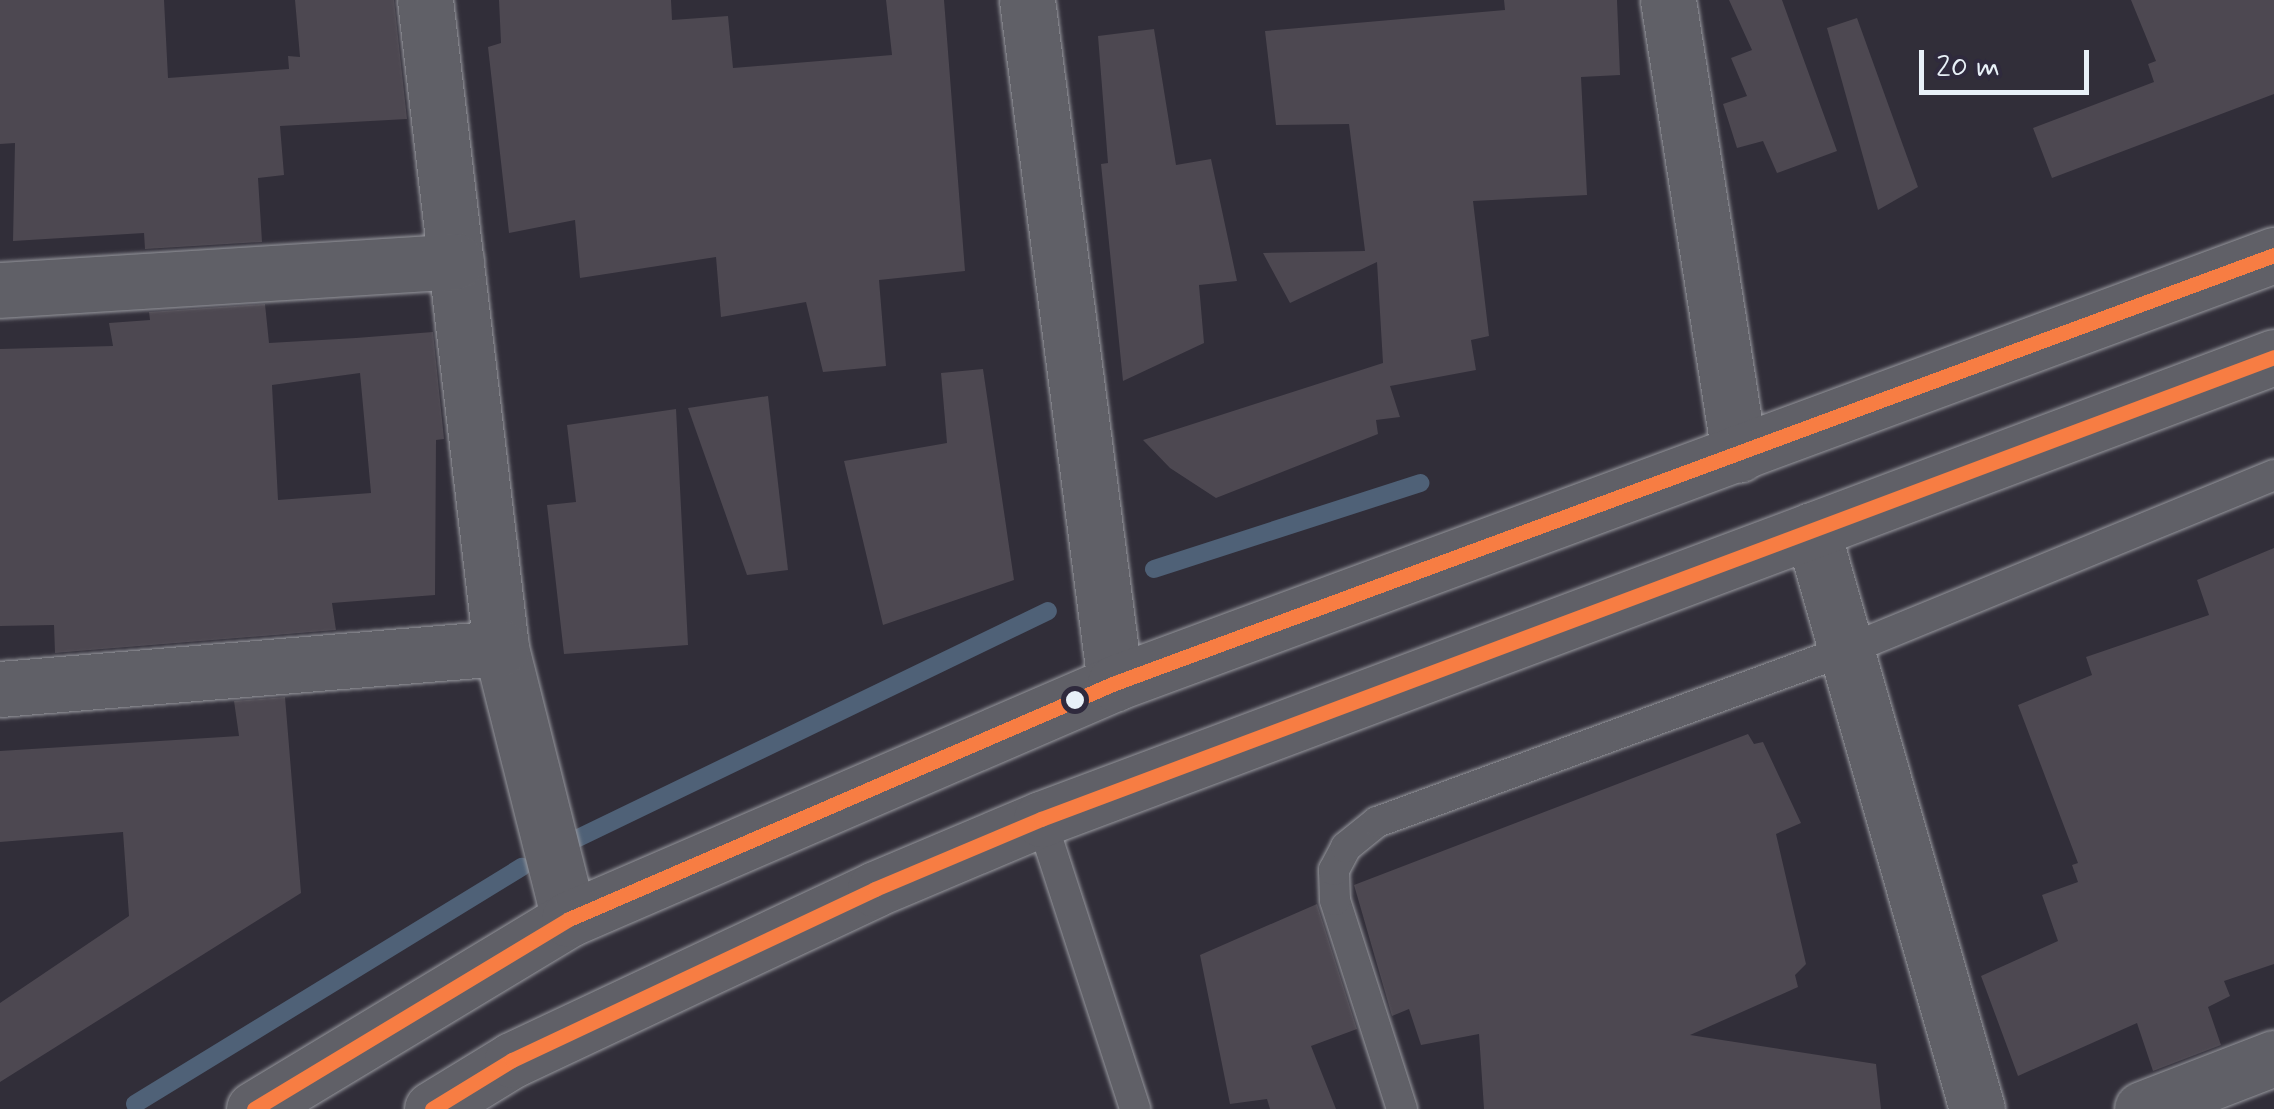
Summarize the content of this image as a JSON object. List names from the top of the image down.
{
  "scale_bar": "20 m"
}
